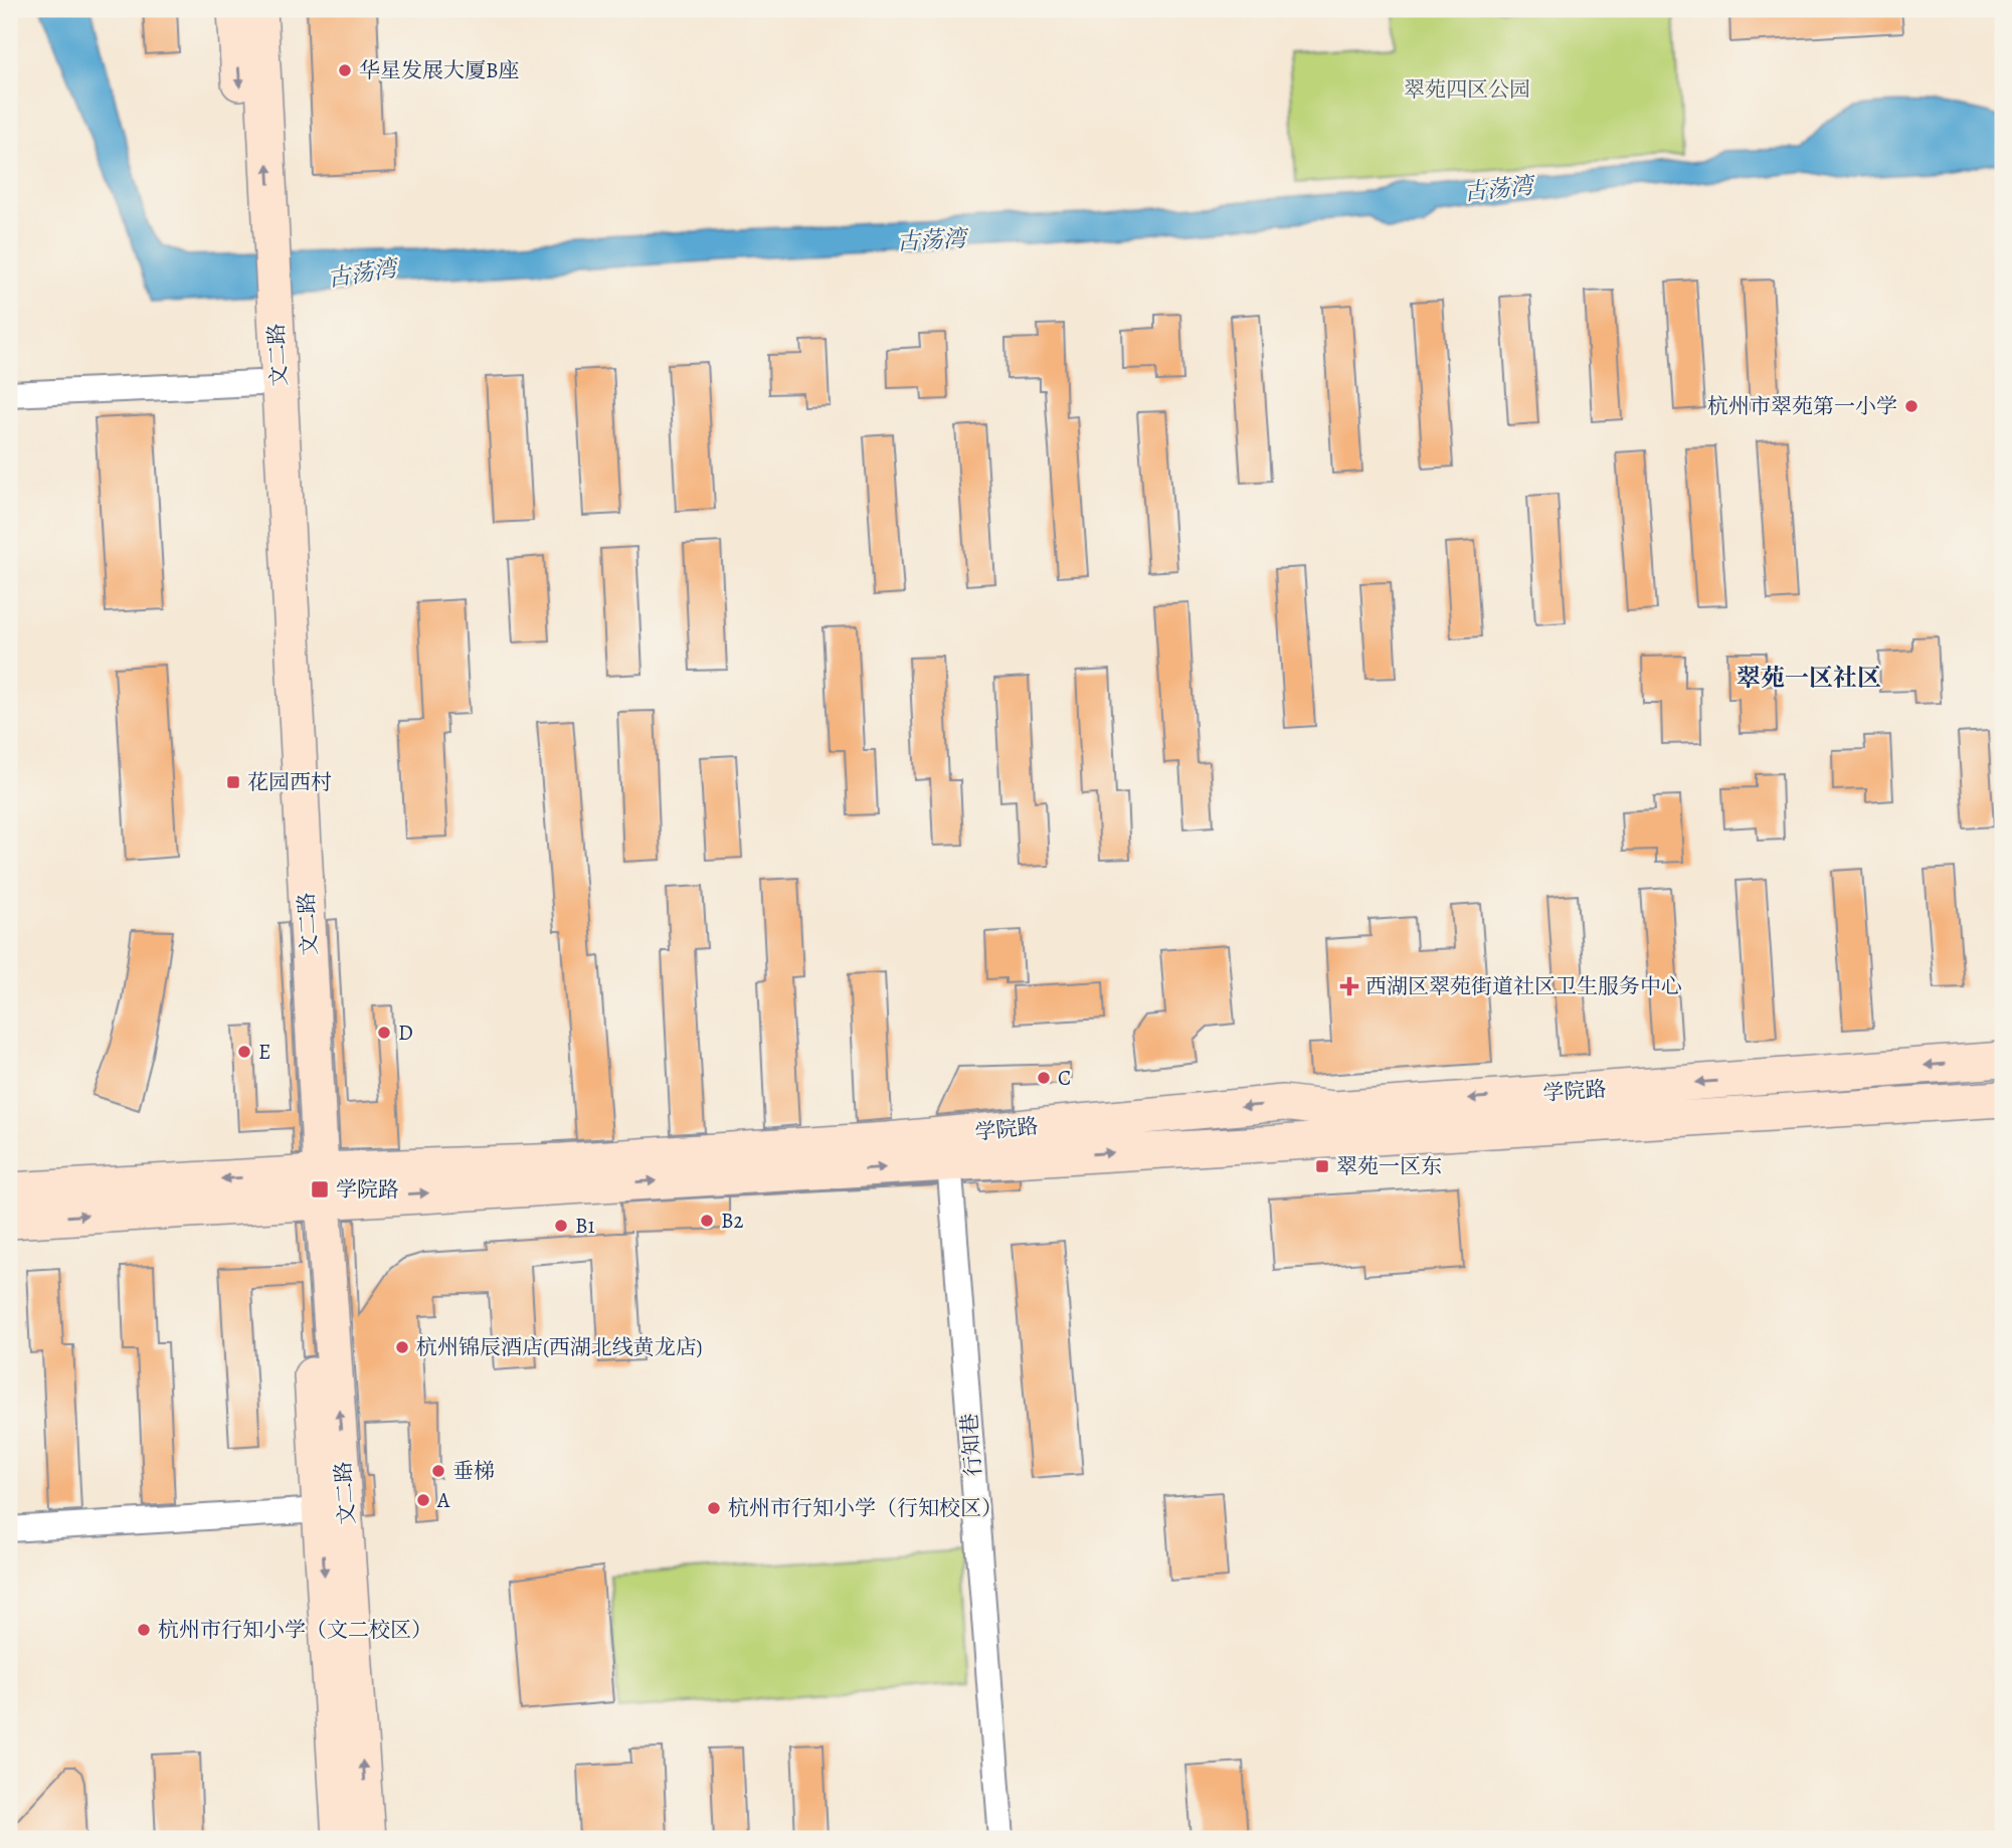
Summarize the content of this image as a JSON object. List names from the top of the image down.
{
  "streets": {
    "main road": ["文二路", "学院路"],
    "street": ["行知巷"]
  },
  "crossings": [
    ["文二路", "学院路"],
    ["学院路", "行知巷"]
  ],
  "districts": ["翠苑一区社区"],
  "water": ["古荡湾"],
  "parks": ["翠苑四区公园"],
  "places": {
    "other": [
      "华星发展大厦B座",
      "杭州市翠苑第一小学",
      "D",
      "E",
      "C",
      "B2",
      "B1",
      "杭州锦辰酒店(西湖北线黄龙店)",
      "垂梯",
      "A",
      "杭州市行知小学（行知校区）",
      "杭州市行知小学（文二校区）"
    ],
    "transit": ["花园西村", "翠苑一区东", "学院路"],
    "health": ["西湖区翠苑街道社区卫生服务中心"]
  }
}
